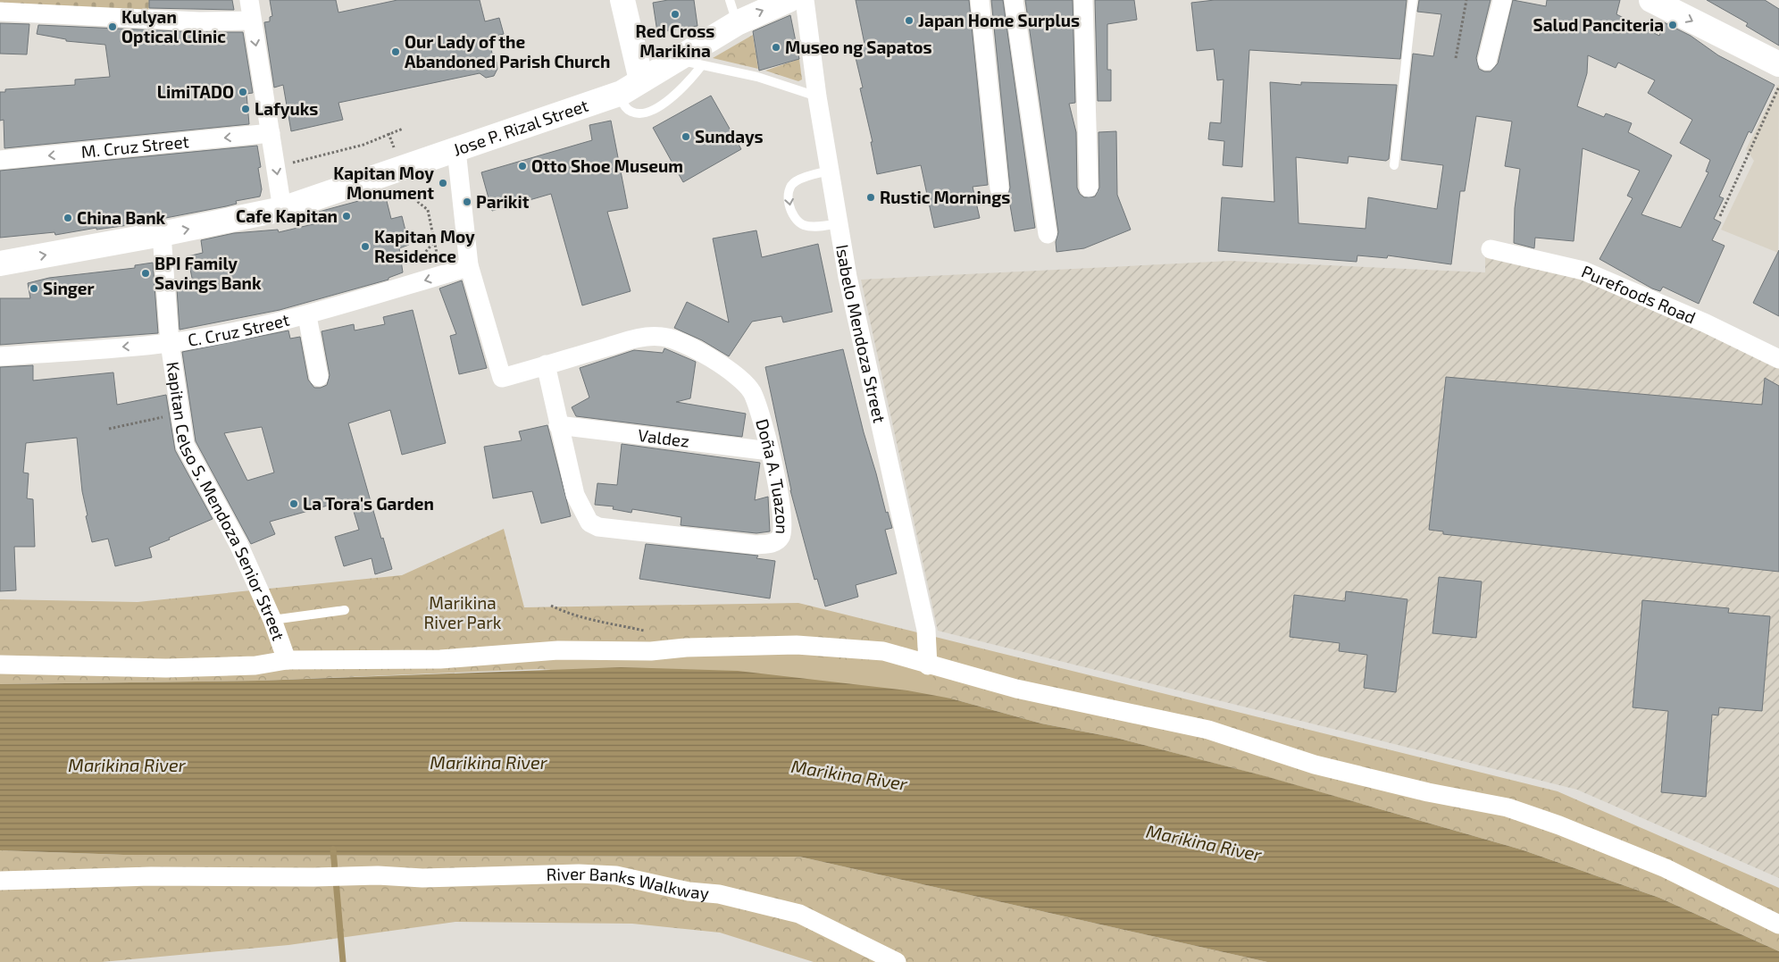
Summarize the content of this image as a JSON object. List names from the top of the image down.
{
  "streets": {
    "street": [
      "Jose P. Rizal Street",
      "M. Cruz Street",
      "Purefoods Road",
      "C. Cruz Street",
      "Isabelo Mendoza Street",
      "Valdez",
      "Doña A. Tuazon",
      "Kapitan Celso S. Mendoza Senior Street",
      "River Banks Walkway"
    ]
  },
  "crossings": [
    ["Jose P. Rizal Street", "Kapitan Celso S. Mendoza Senior Street"],
    ["C. Cruz Street", "Doña A. Tuazon"],
    ["C. Cruz Street", "Kapitan Celso S. Mendoza Senior Street"],
    ["Valdez", "Doña A. Tuazon"]
  ],
  "one_way": ["C. Cruz Street"],
  "water": ["Marikina River"],
  "parks": ["Marikina River Park"],
  "places": [
    "Red Cross Marikina",
    "Japan Home Surplus",
    "Salud Panciteria",
    "Kulyan Optical Clinic",
    "Museo ng Sapatos",
    "Our Lady of the Abandoned Parish Church",
    "LimiTADO",
    "Lafyuks",
    "Sundays",
    "Otto Shoe Museum",
    "Kapitan Moy Monument",
    "Rustic Mornings",
    "Parikit",
    "Cafe Kapitan",
    "China Bank",
    "Kapitan Moy Residence",
    "BPI Family Savings Bank",
    "Singer",
    "La Tora's Garden"
  ]
}
